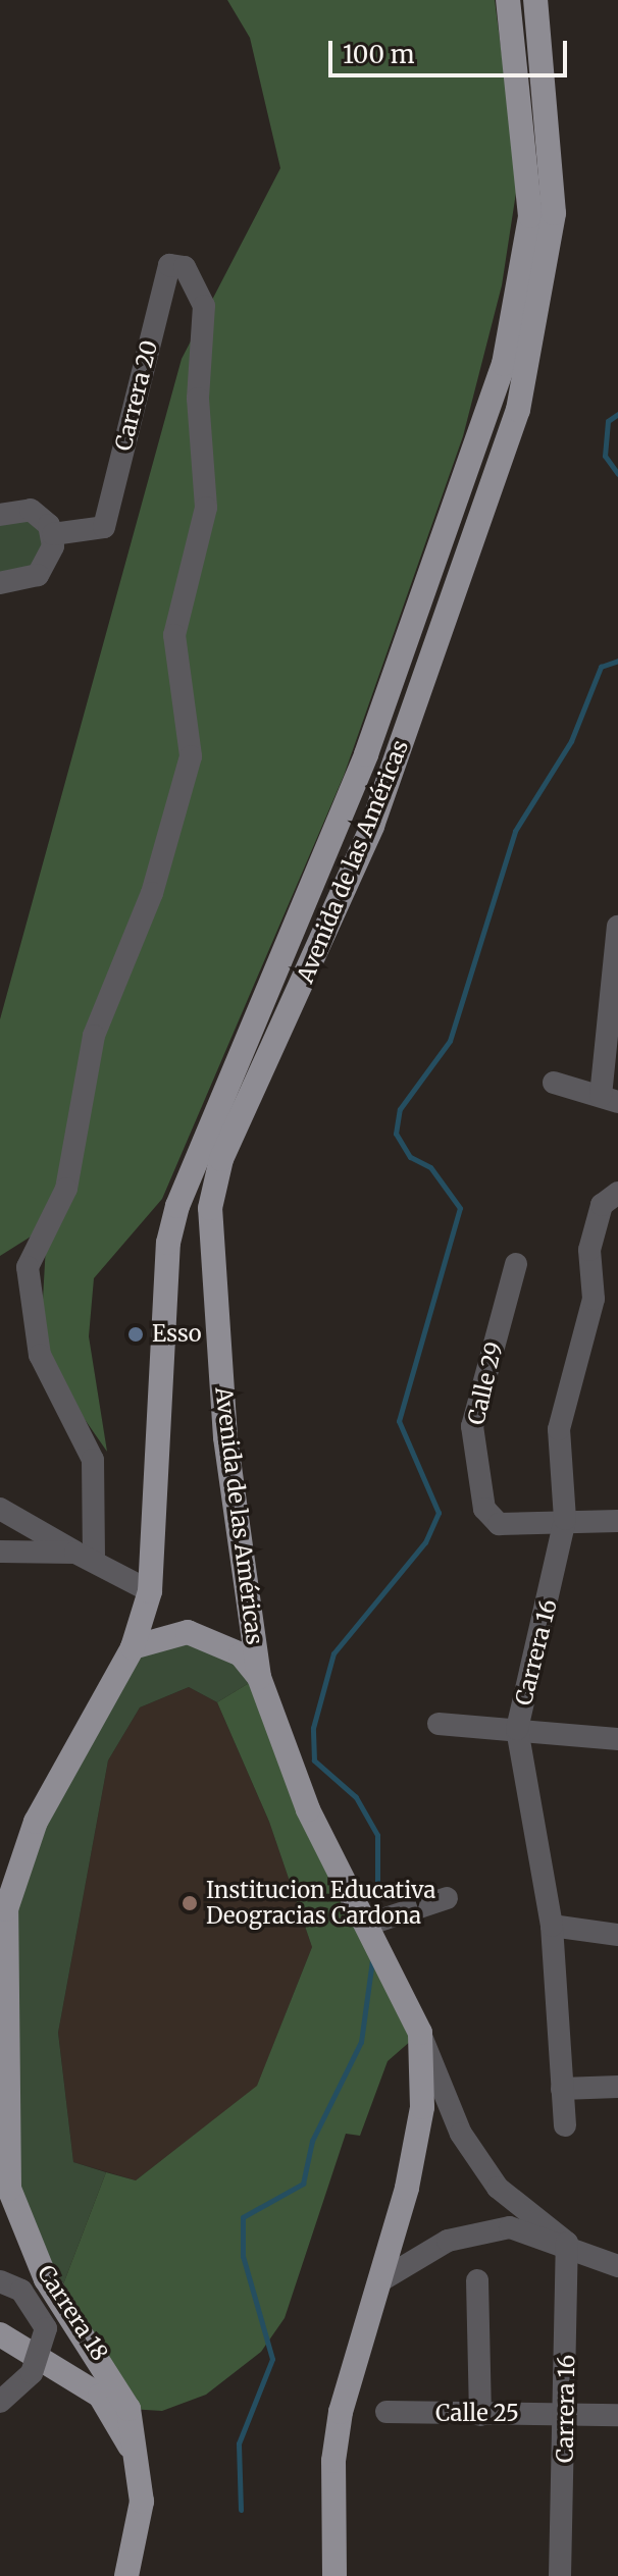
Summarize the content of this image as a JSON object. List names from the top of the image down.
{
  "streets": {
    "main road": ["Avenida de las Américas", "Carrera 18"],
    "street": [
      "Carrera 20",
      "Calle 29",
      "Carrera 16",
      "Calle 25"
    ]
  },
  "crossings": [
    ["Avenida de las Américas", "Carrera 18"],
    ["Calle 29", "Carrera 16"],
    ["Carrera 16", "Calle 25"]
  ],
  "places": ["Esso", "Institucion Educativa Deogracias Cardona"],
  "scale_bar": "100 m"
}
